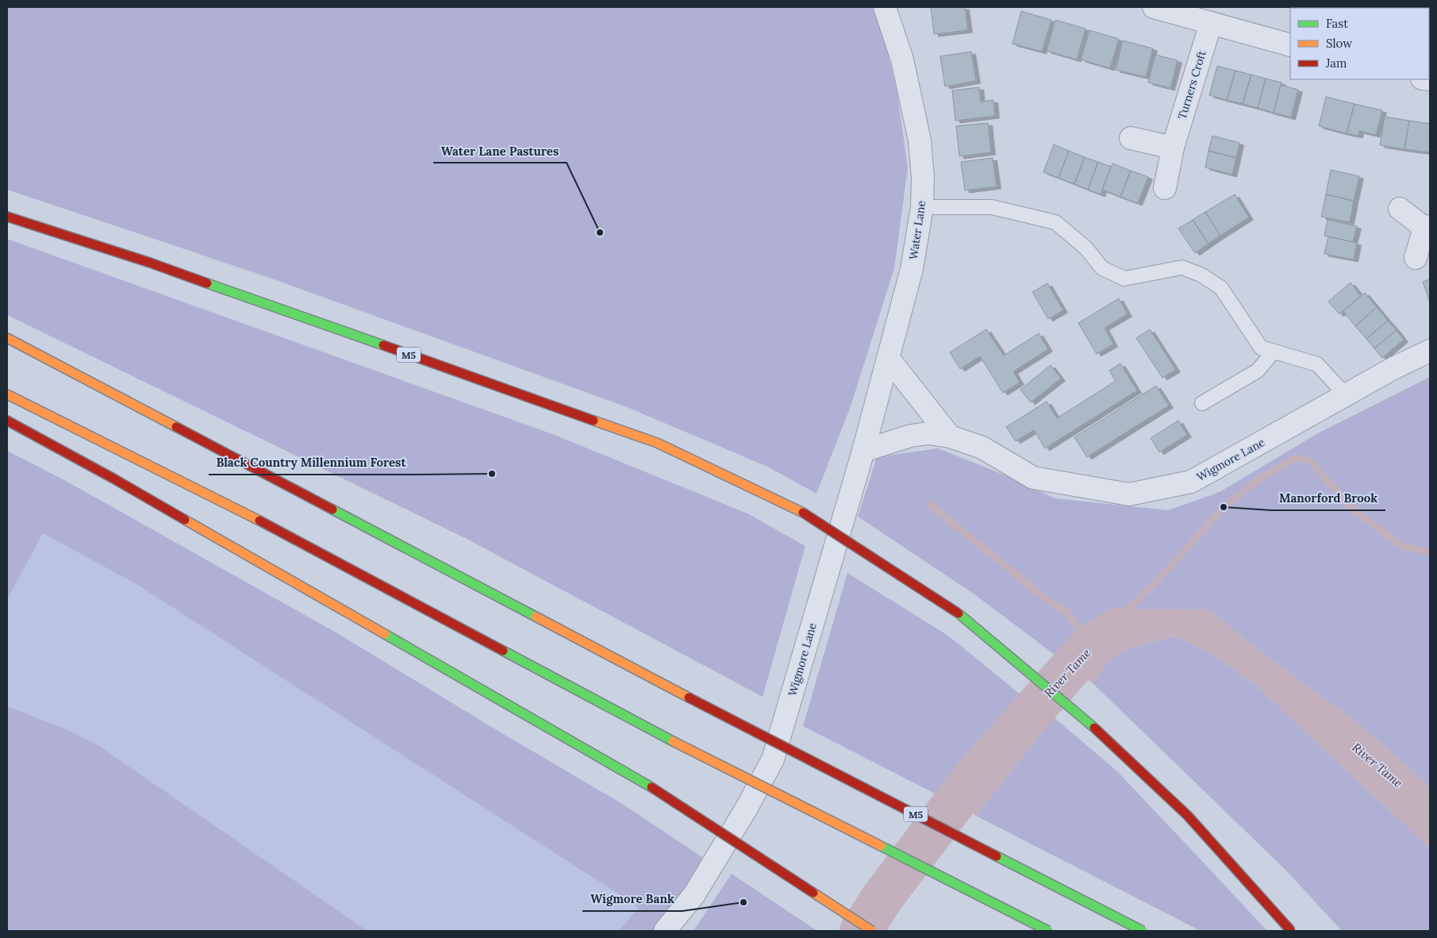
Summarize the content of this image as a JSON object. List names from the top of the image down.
{
  "streets": {
    "highway": ["M5"],
    "street": ["Turners Croft", "Water Lane", "Wigmore Lane"]
  },
  "crossings": [
    ["Water Lane", "Wigmore Lane"]
  ],
  "water": ["River Tame"],
  "places": [
    "Water Lane Pastures",
    "Black Country Millennium Forest",
    "Manorford Brook",
    "Wigmore Bank"
  ],
  "legend": ["Fast", "Slow", "Jam"]
}
